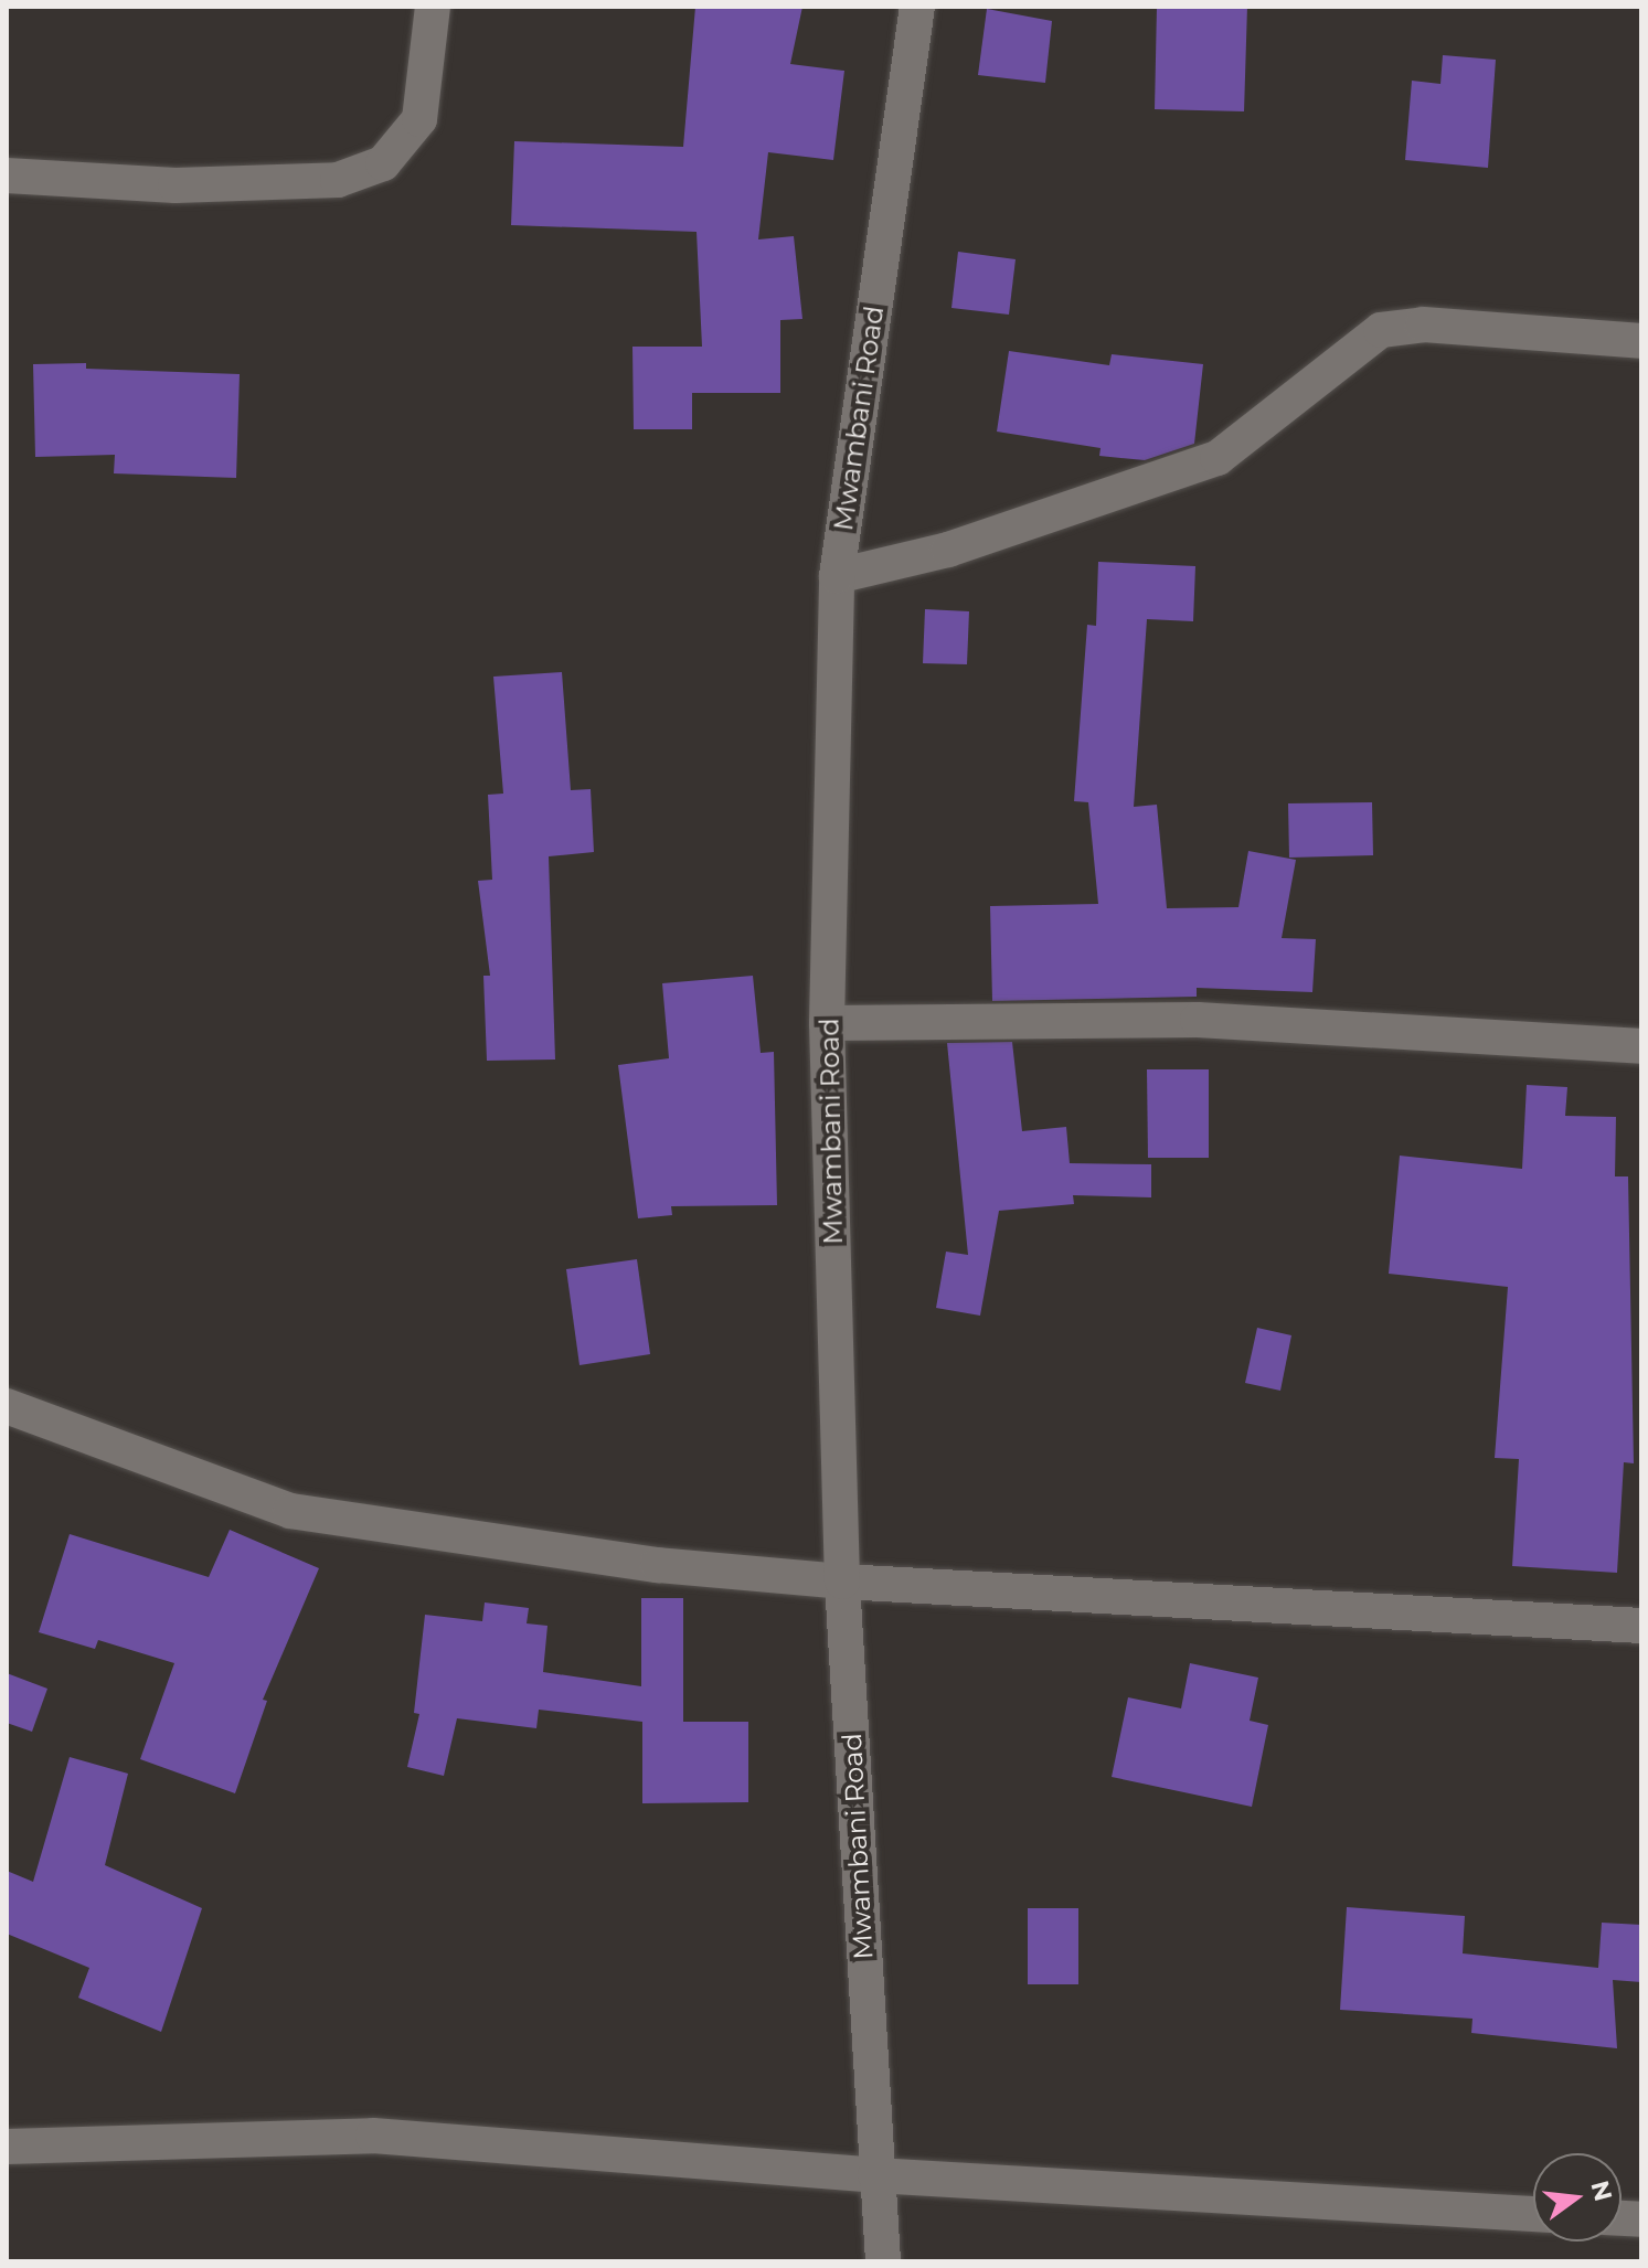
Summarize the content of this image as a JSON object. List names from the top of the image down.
{
  "streets": {
    "street": ["Mwambani Road"]
  },
  "north": "right"
}
